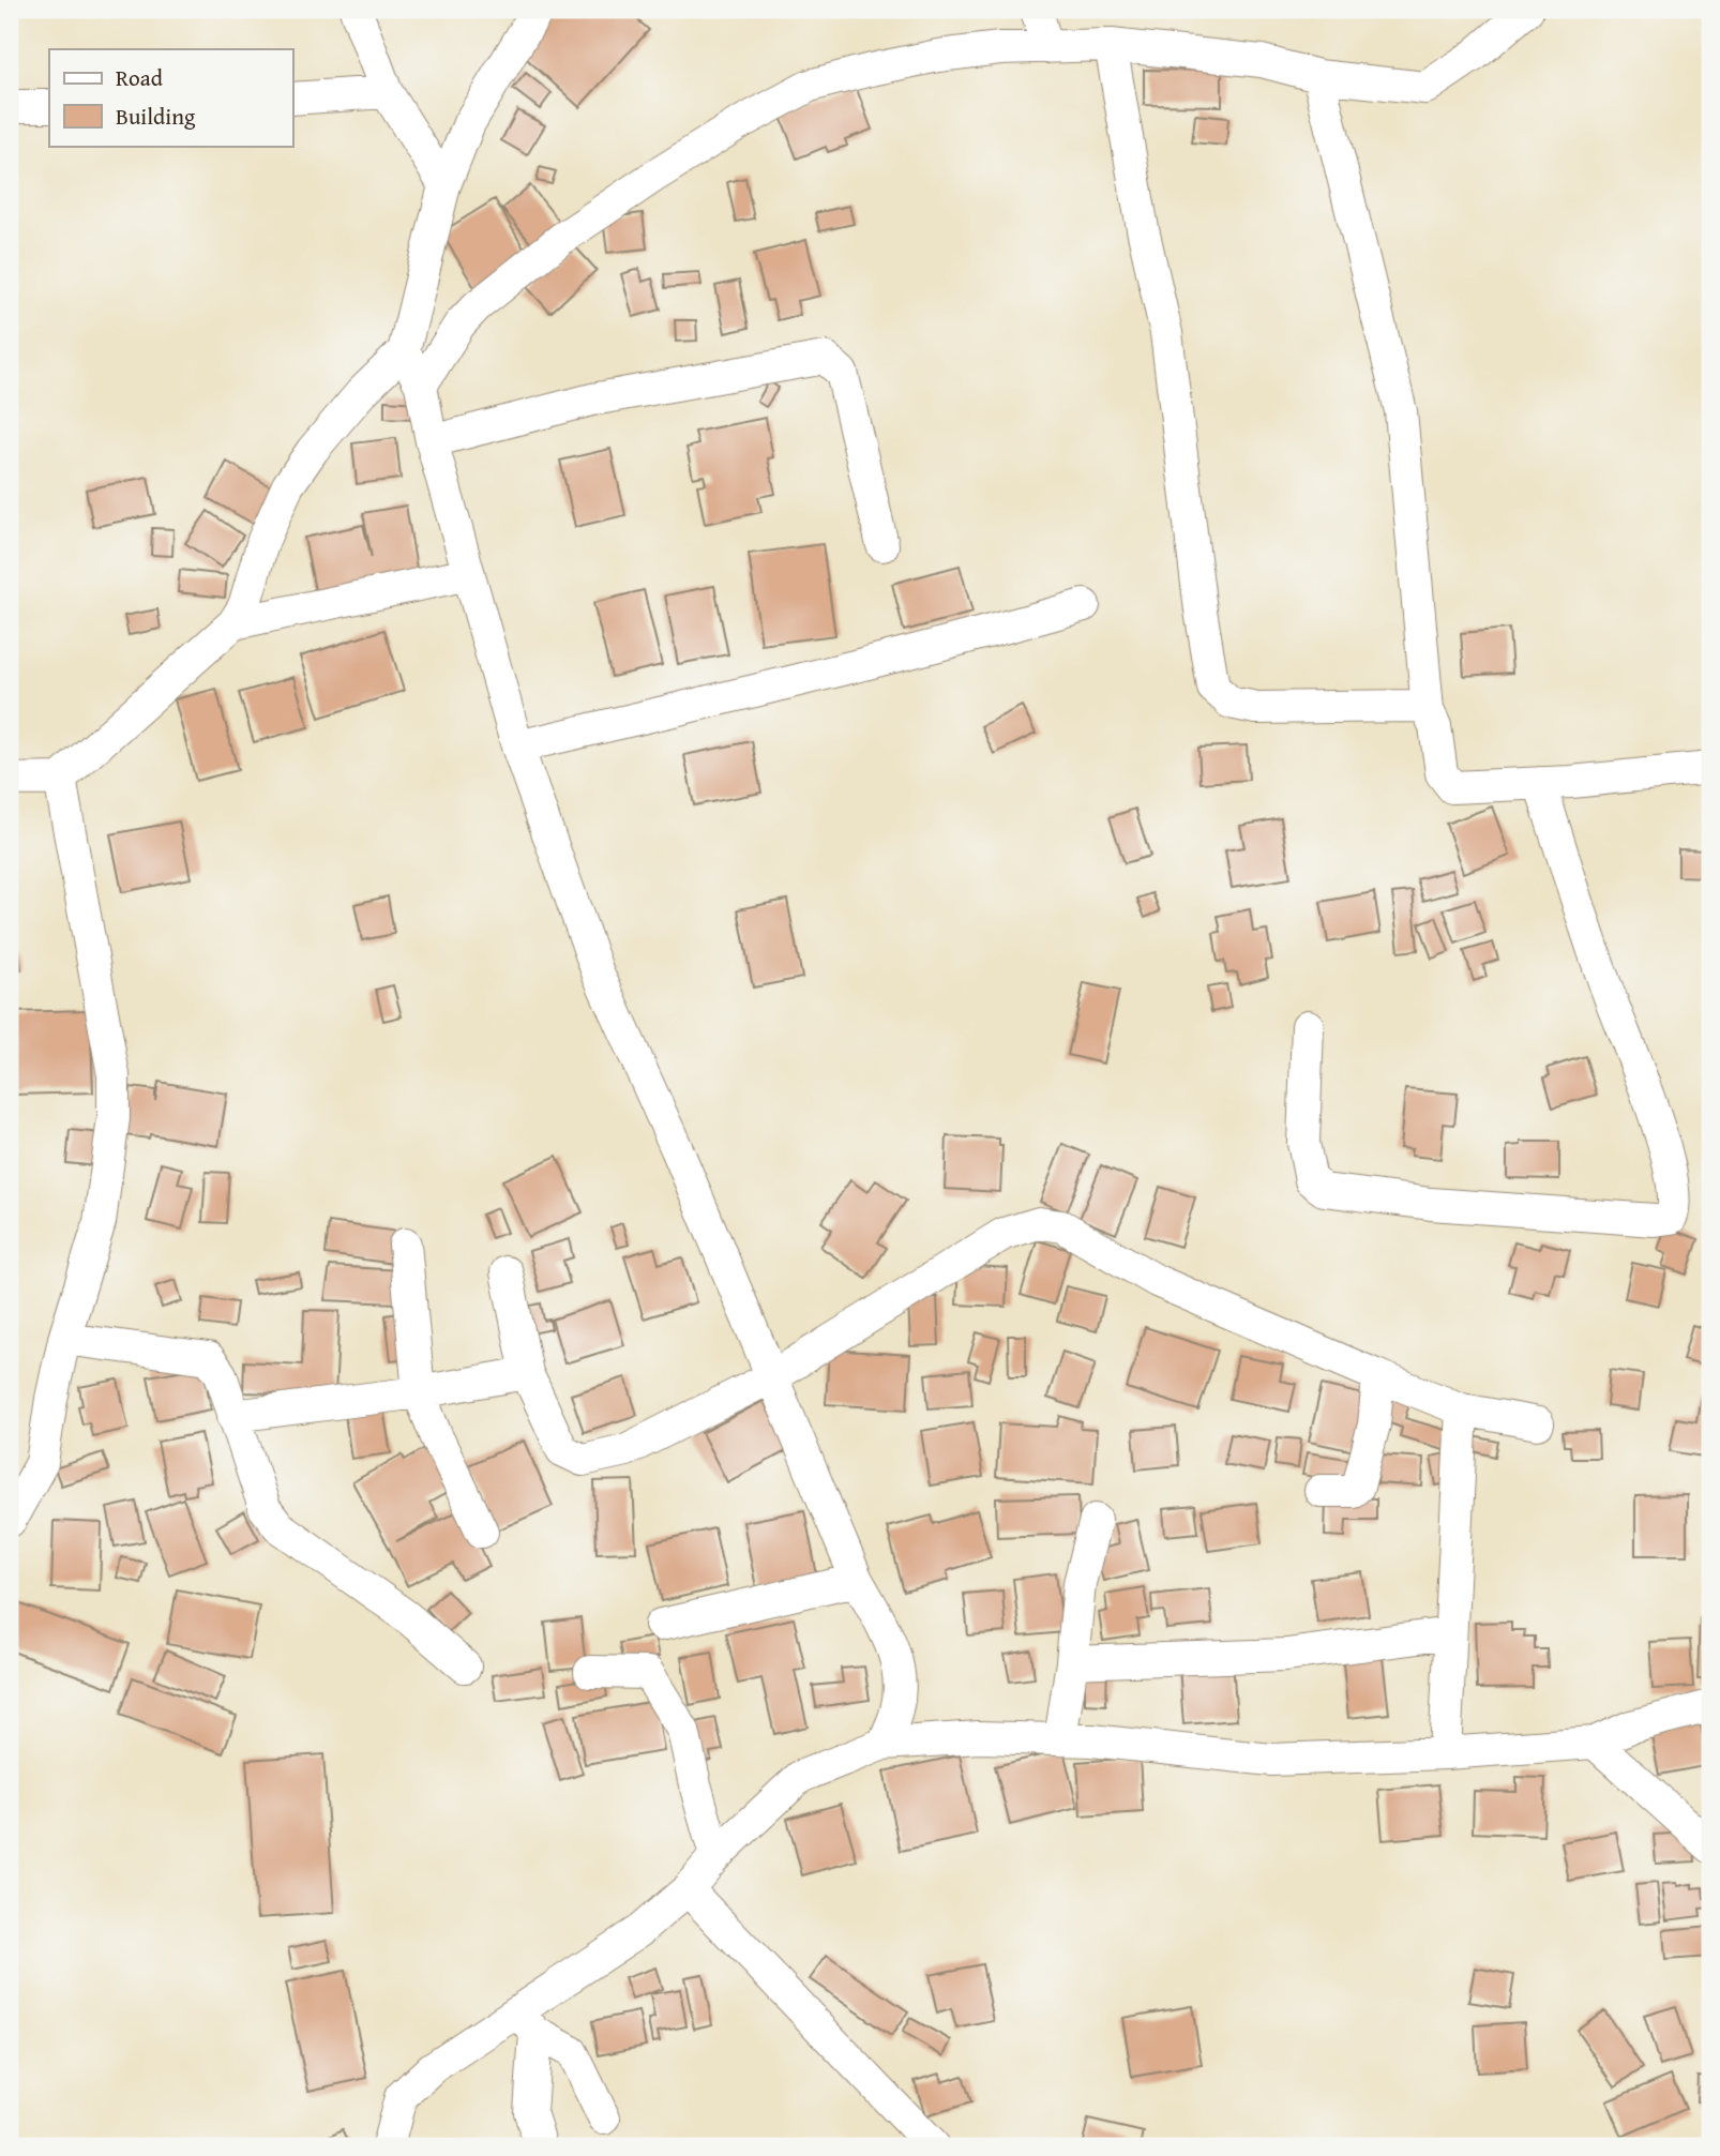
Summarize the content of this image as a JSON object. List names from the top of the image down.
{
  "legend": ["Road", "Building"]
}
